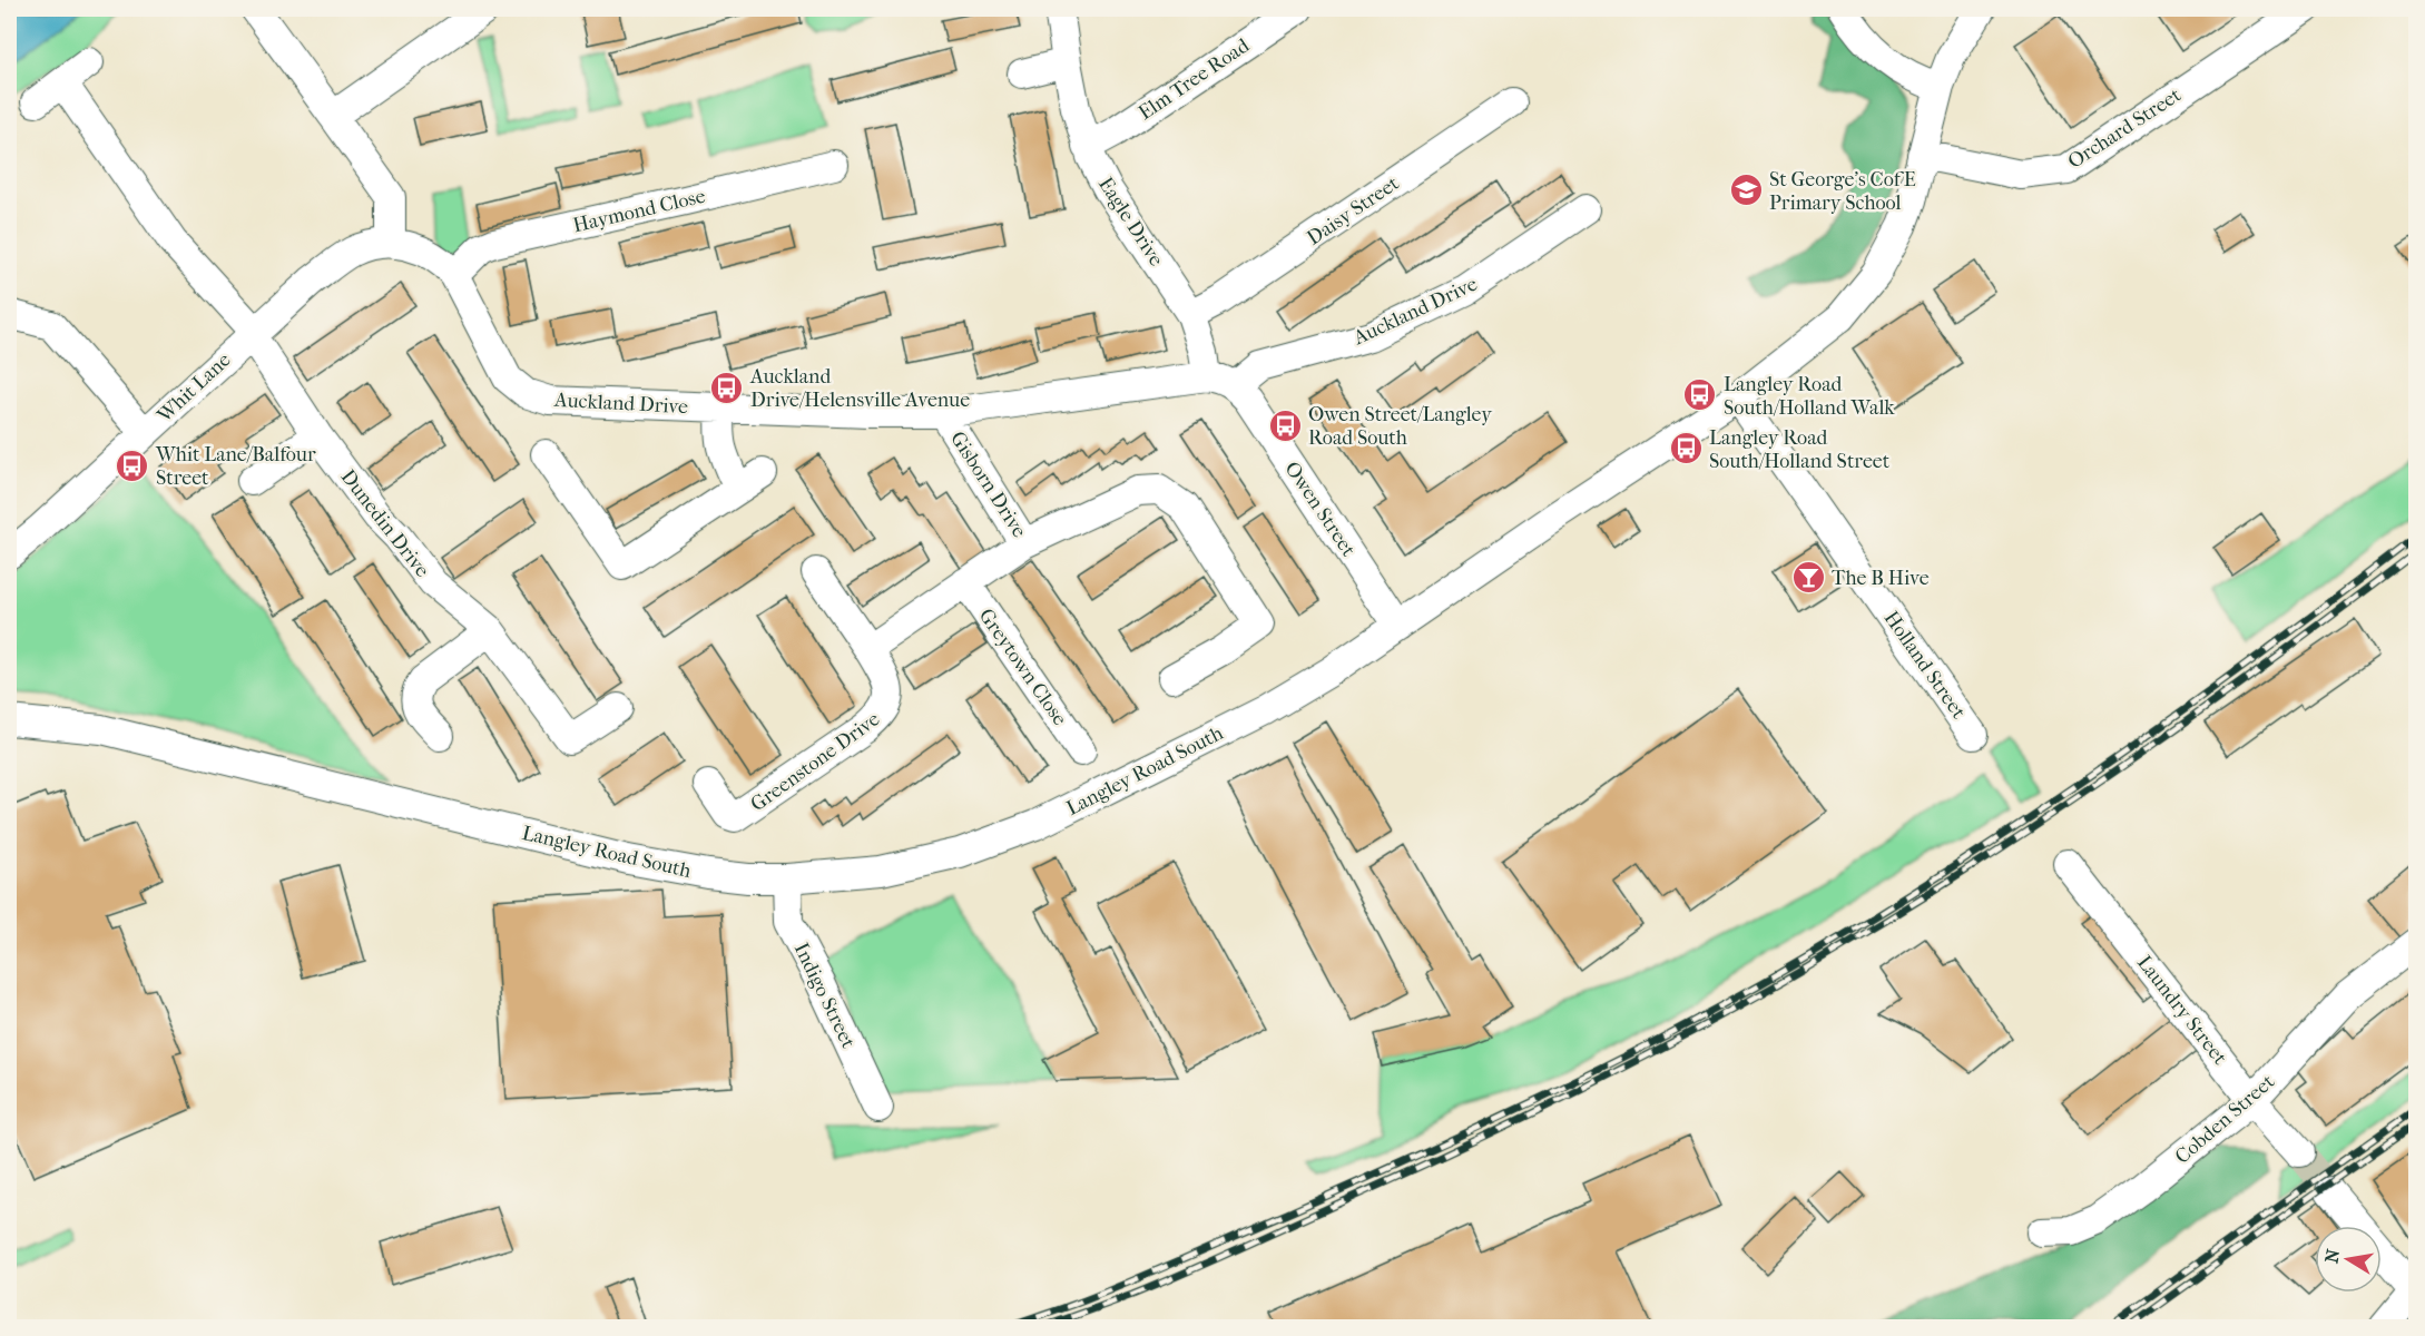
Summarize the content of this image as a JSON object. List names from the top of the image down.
{
  "streets": {
    "street": [
      "Elm Tree Road",
      "Orchard Street",
      "Haymond Close",
      "Daisy Street",
      "Eagle Drive",
      "Auckland Drive",
      "Whit Lane",
      "Gisborn Drive",
      "Owen Street",
      "Dunedin Drive",
      "Holland Street",
      "Greytown Close",
      "Greenstone Drive",
      "Langley Road South",
      "Indigo Street",
      "Laundry Street",
      "Cobden Street"
    ]
  },
  "crossings": [
    ["Elm Tree Road", "Eagle Drive"],
    ["Orchard Street", "Langley Road South"],
    ["Haymond Close", "Auckland Drive"],
    ["Daisy Street", "Eagle Drive"],
    ["Eagle Drive", "Auckland Drive"],
    ["Auckland Drive", "Whit Lane"],
    ["Auckland Drive", "Gisborn Drive"],
    ["Auckland Drive", "Owen Street"],
    ["Whit Lane", "Dunedin Drive"],
    ["Owen Street", "Langley Road South"],
    ["Holland Street", "Langley Road South"],
    ["Langley Road South", "Indigo Street"],
    ["Laundry Street", "Cobden Street"]
  ],
  "places": {
    "school or university": ["St George's CofE Primary School"],
    "bus stop": [
      "Auckland Drive/Helensville Avenue",
      "Langley Road South/Holland Walk",
      "Owen Street/Langley Road South",
      "Langley Road South/Holland Street",
      "Whit Lane/Balfour Street"
    ],
    "bar": ["The B Hive"]
  },
  "north": "left"
}
